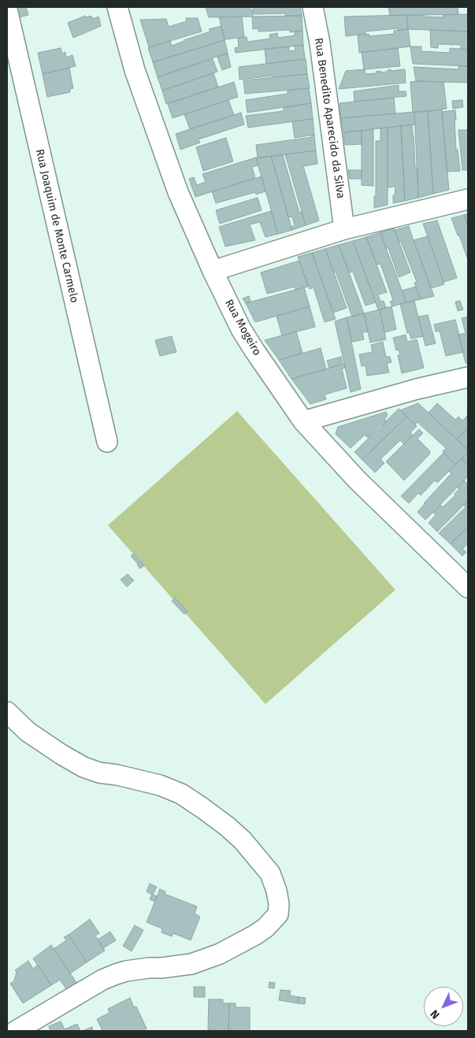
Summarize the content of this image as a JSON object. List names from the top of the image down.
{
  "streets": {
    "street": ["Rua Benedito Aparecido da Silva", "Rua Joaquim de Monte Carmelo", "Rua Mogeiro"]
  },
  "north": "bottom left"
}
